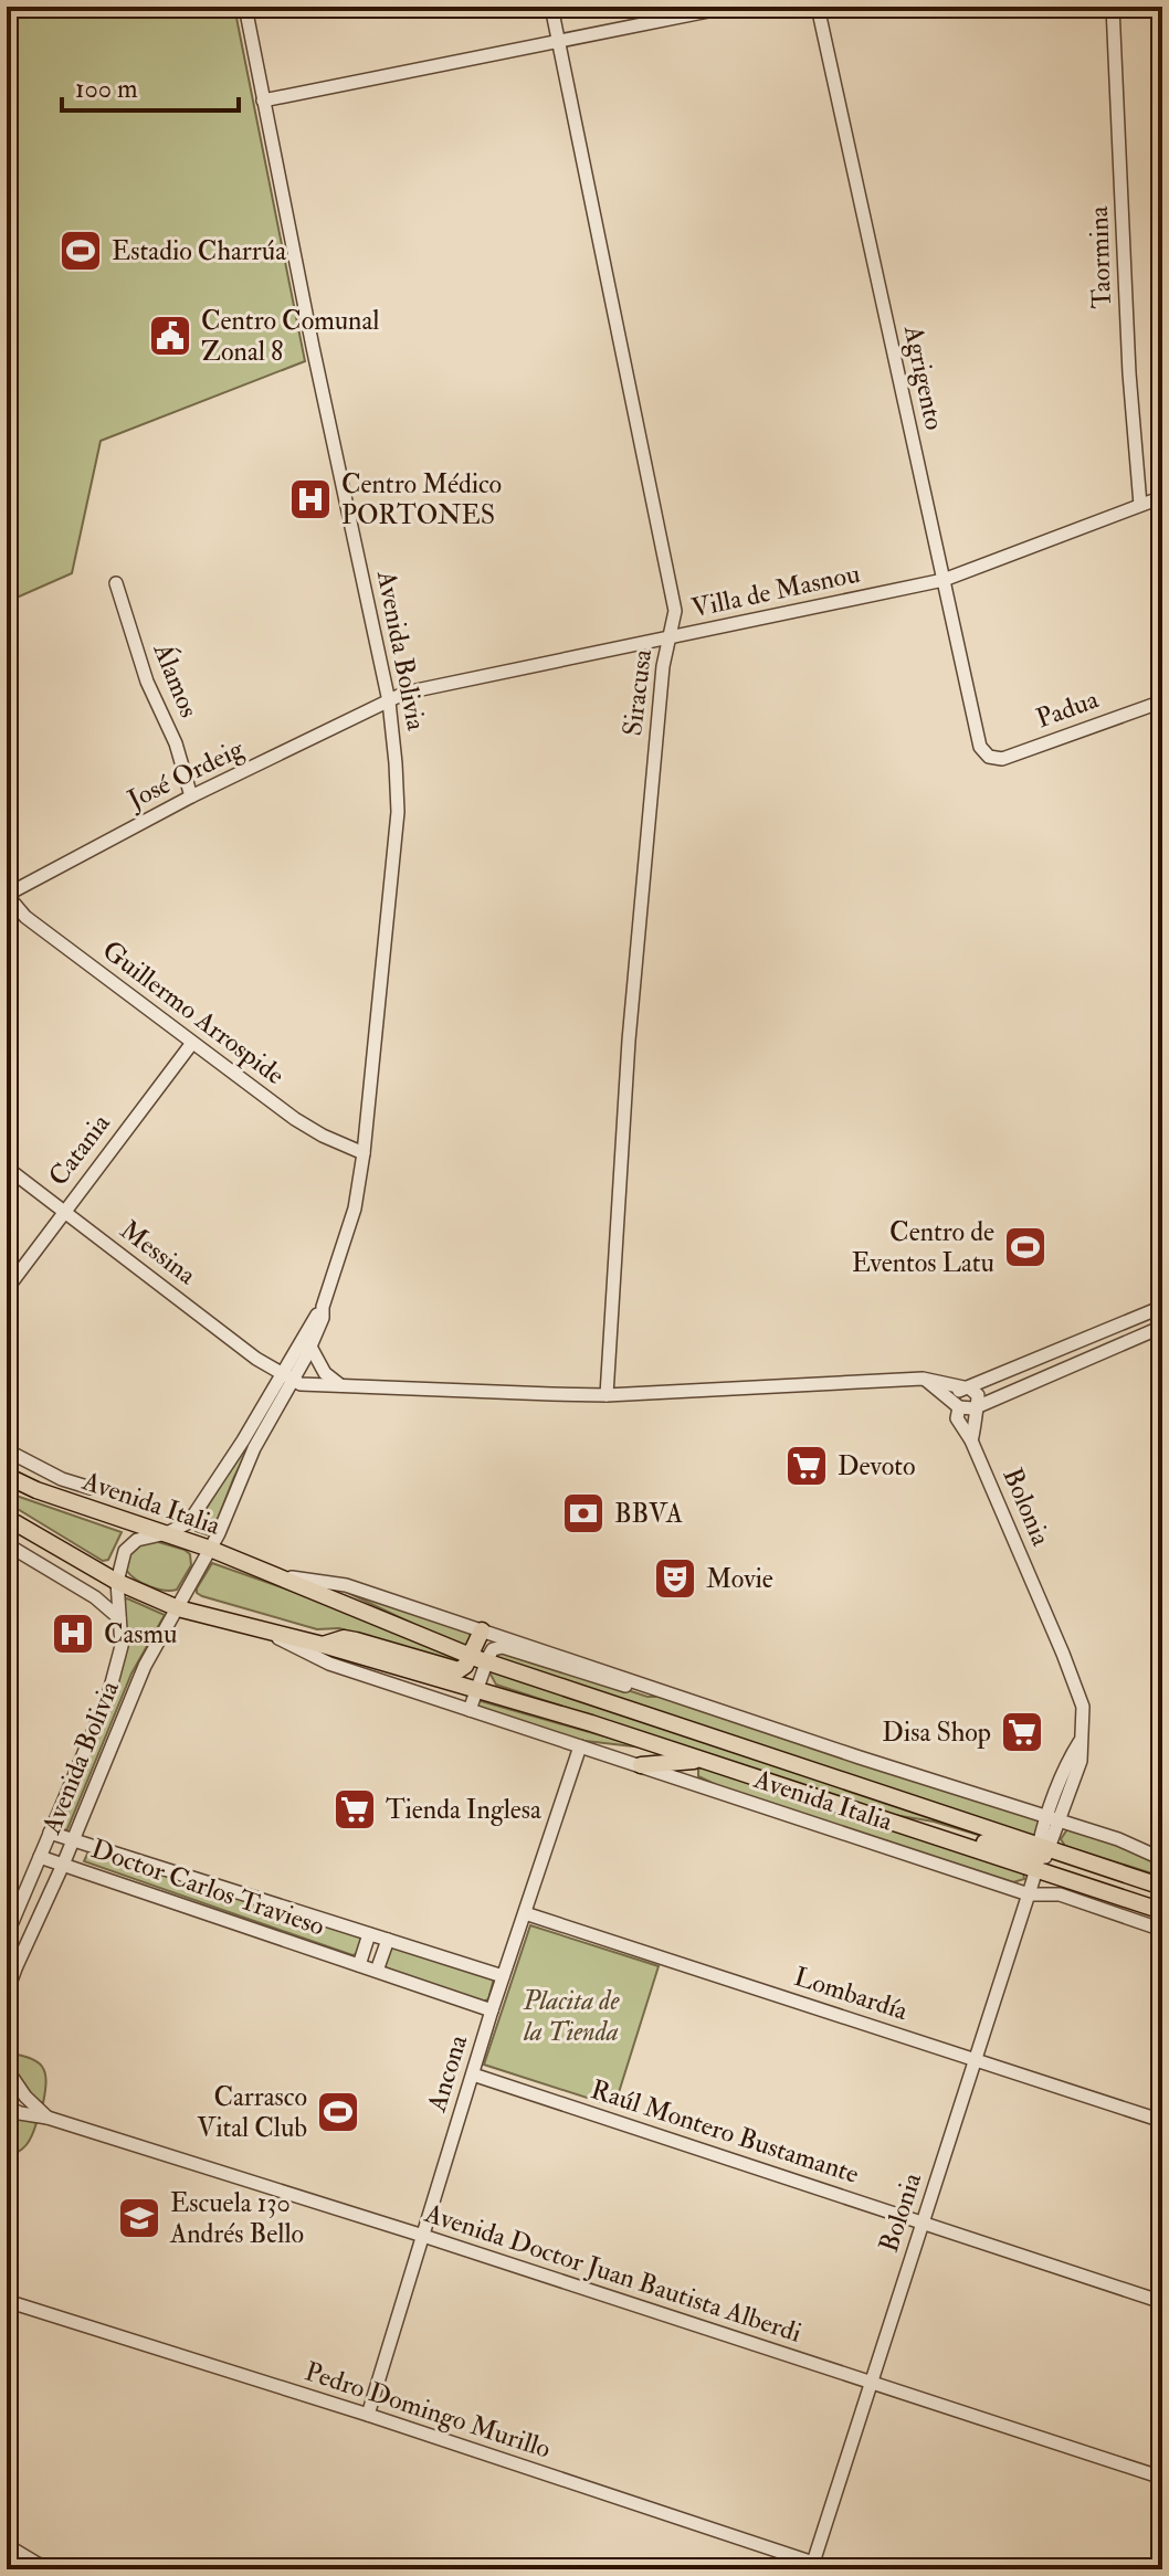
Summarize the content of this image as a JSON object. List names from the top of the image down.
{
  "streets": {
    "main road": ["Avenida Italia"],
    "street": [
      "Taormina",
      "Agrigento",
      "Villa de Masnou",
      "Avenida Bolivia",
      "Álamos",
      "Siracusa",
      "Padua",
      "José Ordeig",
      "Guillermo Arrospide",
      "Catania",
      "Messina",
      "Bolonia",
      "Doctor Carlos Travieso",
      "Lombardía",
      "Ancona",
      "Raúl Montero Bustamante",
      "Avenida Doctor Juan Bautista Alberdi",
      "Pedro Domingo Murillo"
    ]
  },
  "crossings": [
    ["Taormina", "Villa de Masnou"],
    ["Agrigento", "Villa de Masnou"],
    ["Agrigento", "Padua"],
    ["Villa de Masnou", "Avenida Bolivia"],
    ["Villa de Masnou", "Siracusa"],
    ["Villa de Masnou", "José Ordeig"],
    ["Avenida Bolivia", "José Ordeig"],
    ["Avenida Bolivia", "Guillermo Arrospide"],
    ["Avenida Bolivia", "Messina"],
    ["Avenida Bolivia", "Avenida Italia"],
    ["Avenida Bolivia", "Doctor Carlos Travieso"],
    ["Álamos", "José Ordeig"],
    ["José Ordeig", "Guillermo Arrospide"],
    ["Guillermo Arrospide", "Catania"],
    ["Catania", "Messina"],
    ["Avenida Italia", "Bolonia"],
    ["Avenida Italia", "Ancona"],
    ["Bolonia", "Lombardía"],
    ["Bolonia", "Raúl Montero Bustamante"],
    ["Bolonia", "Avenida Doctor Juan Bautista Alberdi"],
    ["Bolonia", "Pedro Domingo Murillo"],
    ["Doctor Carlos Travieso", "Ancona"],
    ["Lombardía", "Ancona"],
    ["Ancona", "Raúl Montero Bustamante"],
    ["Ancona", "Avenida Doctor Juan Bautista Alberdi"],
    ["Ancona", "Pedro Domingo Murillo"]
  ],
  "parks": ["Placita de la Tienda"],
  "places": {
    "sports": ["Estadio Charrúa", "Centro de Eventos Latu", "Carrasco Vital Club"],
    "public building": ["Centro Comunal Zonal 8"],
    "hospital": ["Centro Médico PORTONES", "Casmu"],
    "supermarket": ["Devoto", "Disa Shop", "Tienda Inglesa"],
    "bank": ["BBVA"],
    "theatre": ["Movie"],
    "school or university": ["Escuela 130 Andrés Bello"]
  },
  "scale_bar": "100 m"
}
